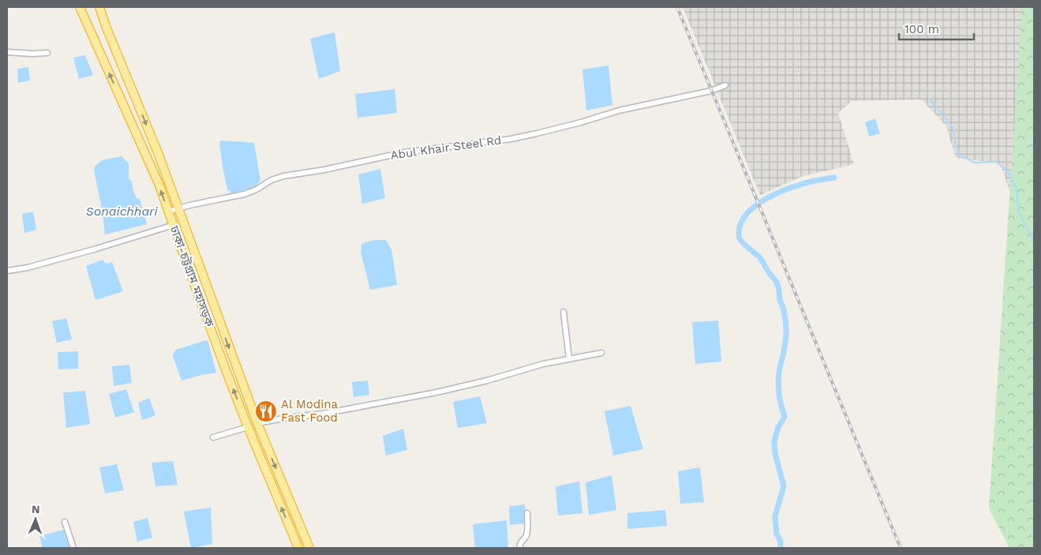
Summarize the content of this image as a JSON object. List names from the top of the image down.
{
  "streets": {
    "highway": ["ঢাকা-চট্টগ্রাম মহাসড়ক"],
    "street": ["Abul Khair Steel Rd"]
  },
  "crossings": [
    ["Abul Khair Steel Rd", "ঢাকা-চট্টগ্রাম মহাসড়ক"]
  ],
  "water": ["Sonaichhari"],
  "places": {
    "restaurant": ["Al Modina Fast Food"]
  },
  "scale_bar": "100 m",
  "north": "top"
}
